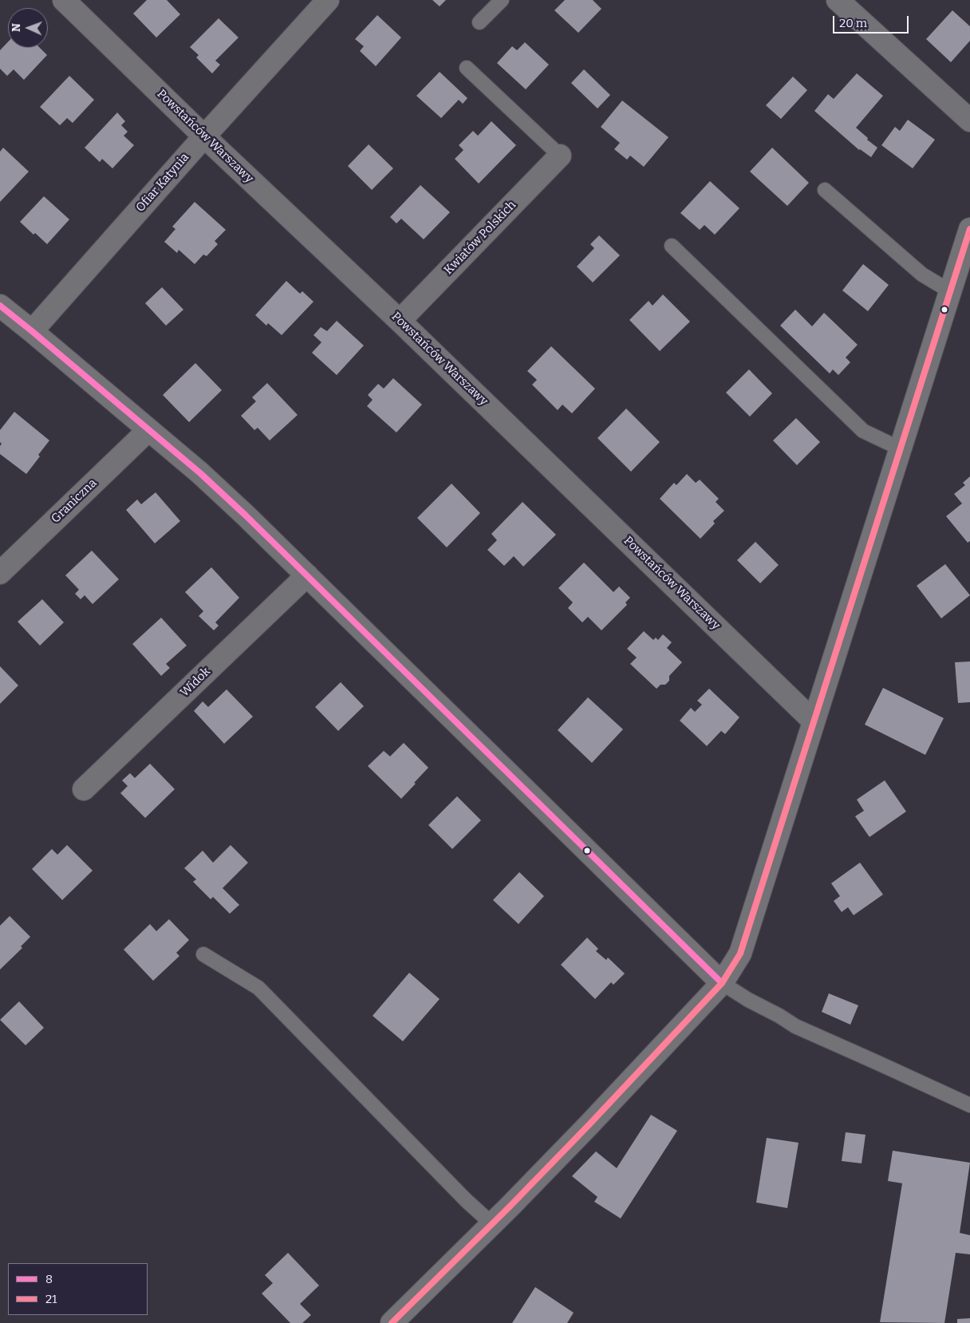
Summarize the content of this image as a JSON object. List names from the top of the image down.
{
  "streets": {
    "street": [
      "Powstańców Warszawy",
      "Ofiar Katynia",
      "Kwiatów Polskich",
      "Graniczna",
      "Widok"
    ]
  },
  "crossings": [
    ["Powstańców Warszawy", "Ofiar Katynia"],
    ["Powstańców Warszawy", "Kwiatów Polskich"]
  ],
  "lines": ["transit line 21", "transit line 8"],
  "legend": ["8", "21"],
  "scale_bar": "20 m",
  "north": "left"
}
